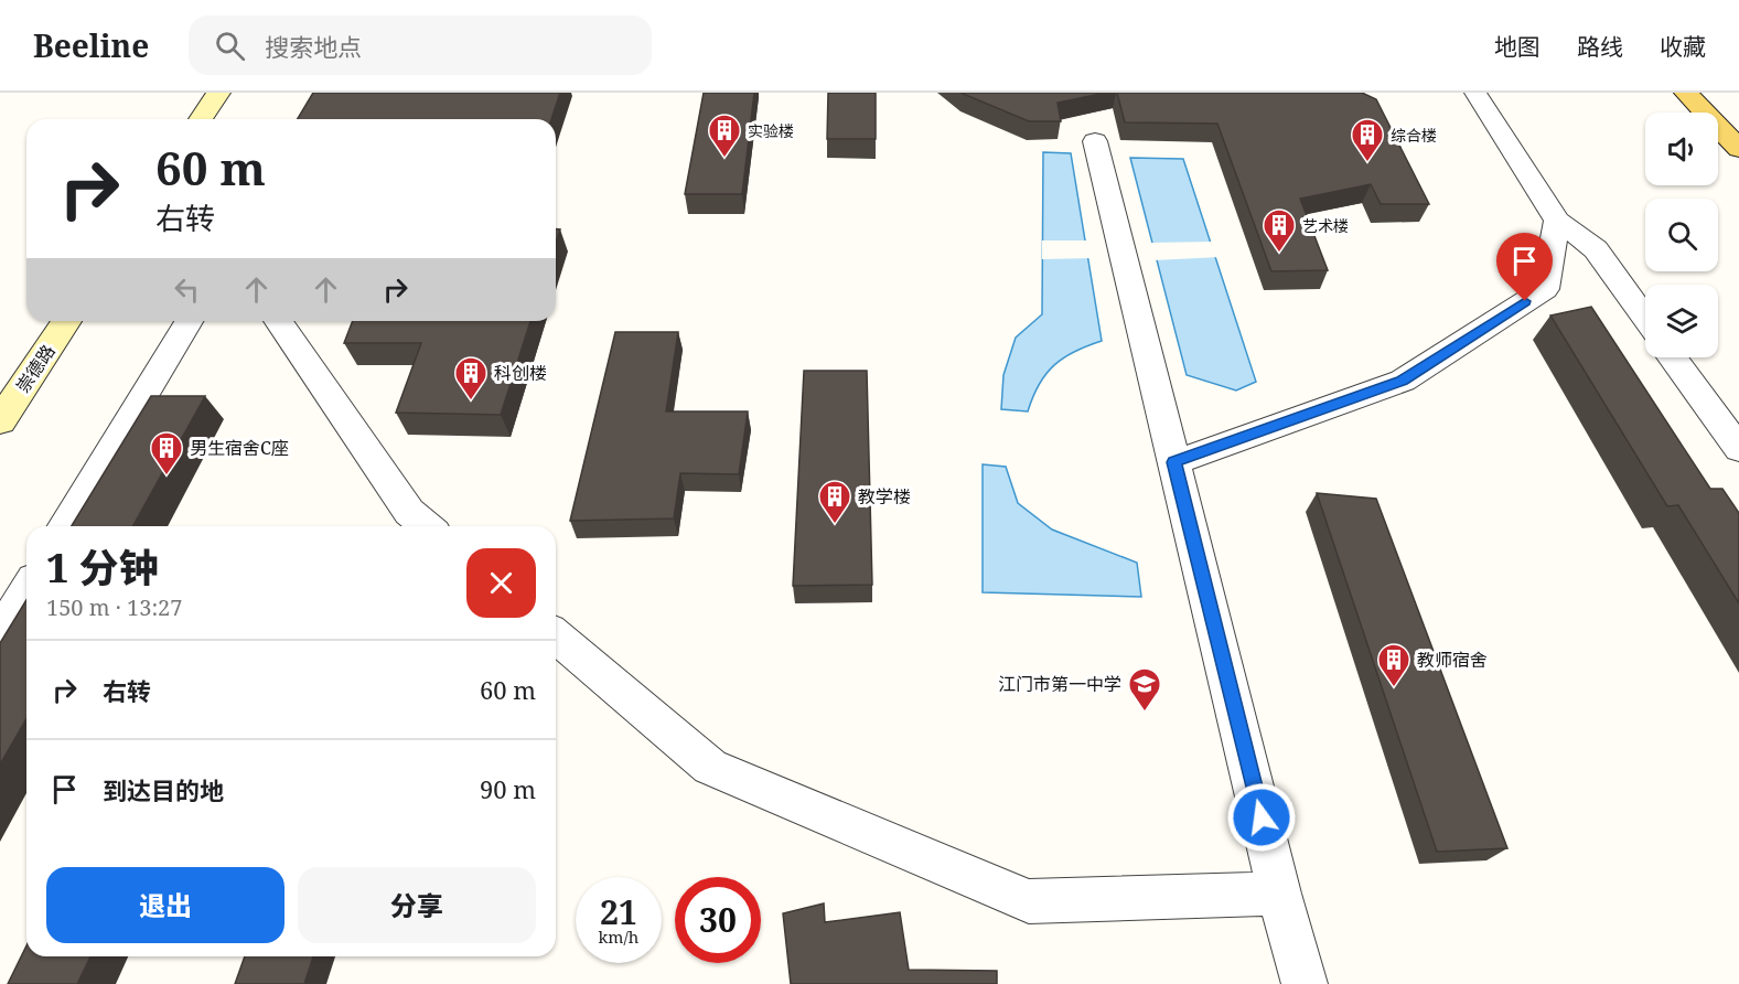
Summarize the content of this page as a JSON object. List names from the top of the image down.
{
  "streets": {
    "street": ["崇德路"]
  },
  "places": {
    "building": [
      "实验楼",
      "综合楼",
      "艺术楼",
      "科创楼",
      "男生宿舍C座",
      "教学楼",
      "教师宿舍"
    ],
    "school or university": ["江门市第一中学"]
  },
  "page": {
    "header": "Beeline",
    "search": "搜索地点",
    "nav": ["地图", "路线", "收藏"],
    "turn": ["60 m", "右转"],
    "heading": ["1 分钟", "150 m · 13:27"],
    "list": [
      {
        "name": "右转",
        "value": "60 m"
      },
      {
        "name": "到达目的地",
        "value": "90 m"
      }
    ],
    "buttons": ["退出", "分享"],
    "speed": "21 km/h",
    "limit": "30"
  }
}
